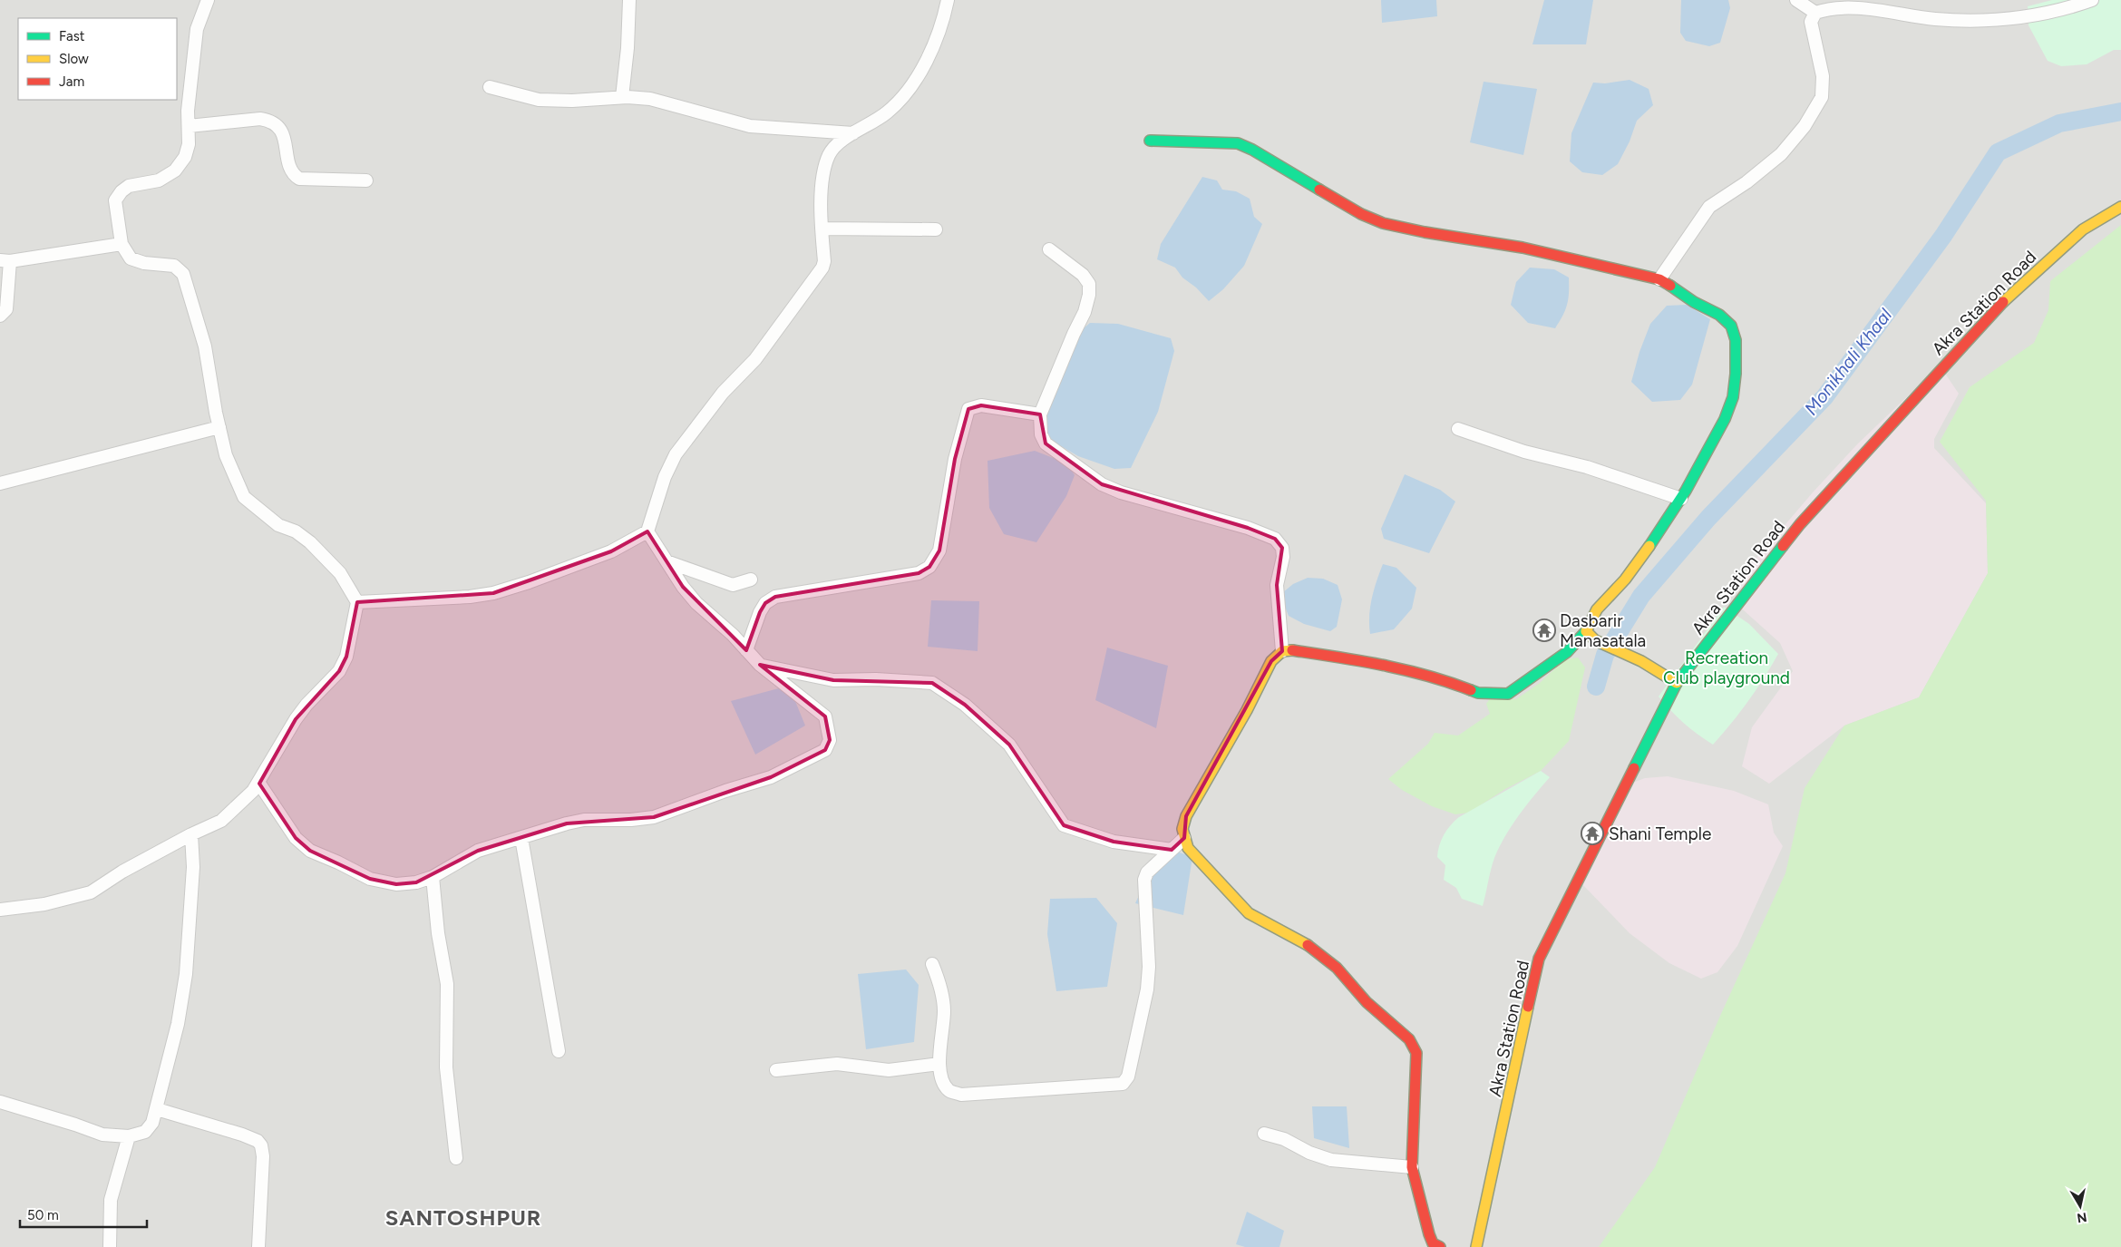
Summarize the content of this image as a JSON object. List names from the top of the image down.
{
  "streets": {
    "street": ["Akra Station Road"]
  },
  "districts": ["SANTOSHPUR"],
  "water": ["Monikhali Khaal"],
  "parks": ["Recreation Club playground"],
  "places": {
    "temple": ["Dasbarir Manasatala", "Shani Temple"]
  },
  "legend": ["Fast", "Slow", "Jam"],
  "scale_bar": "50 m",
  "north": "bottom"
}
